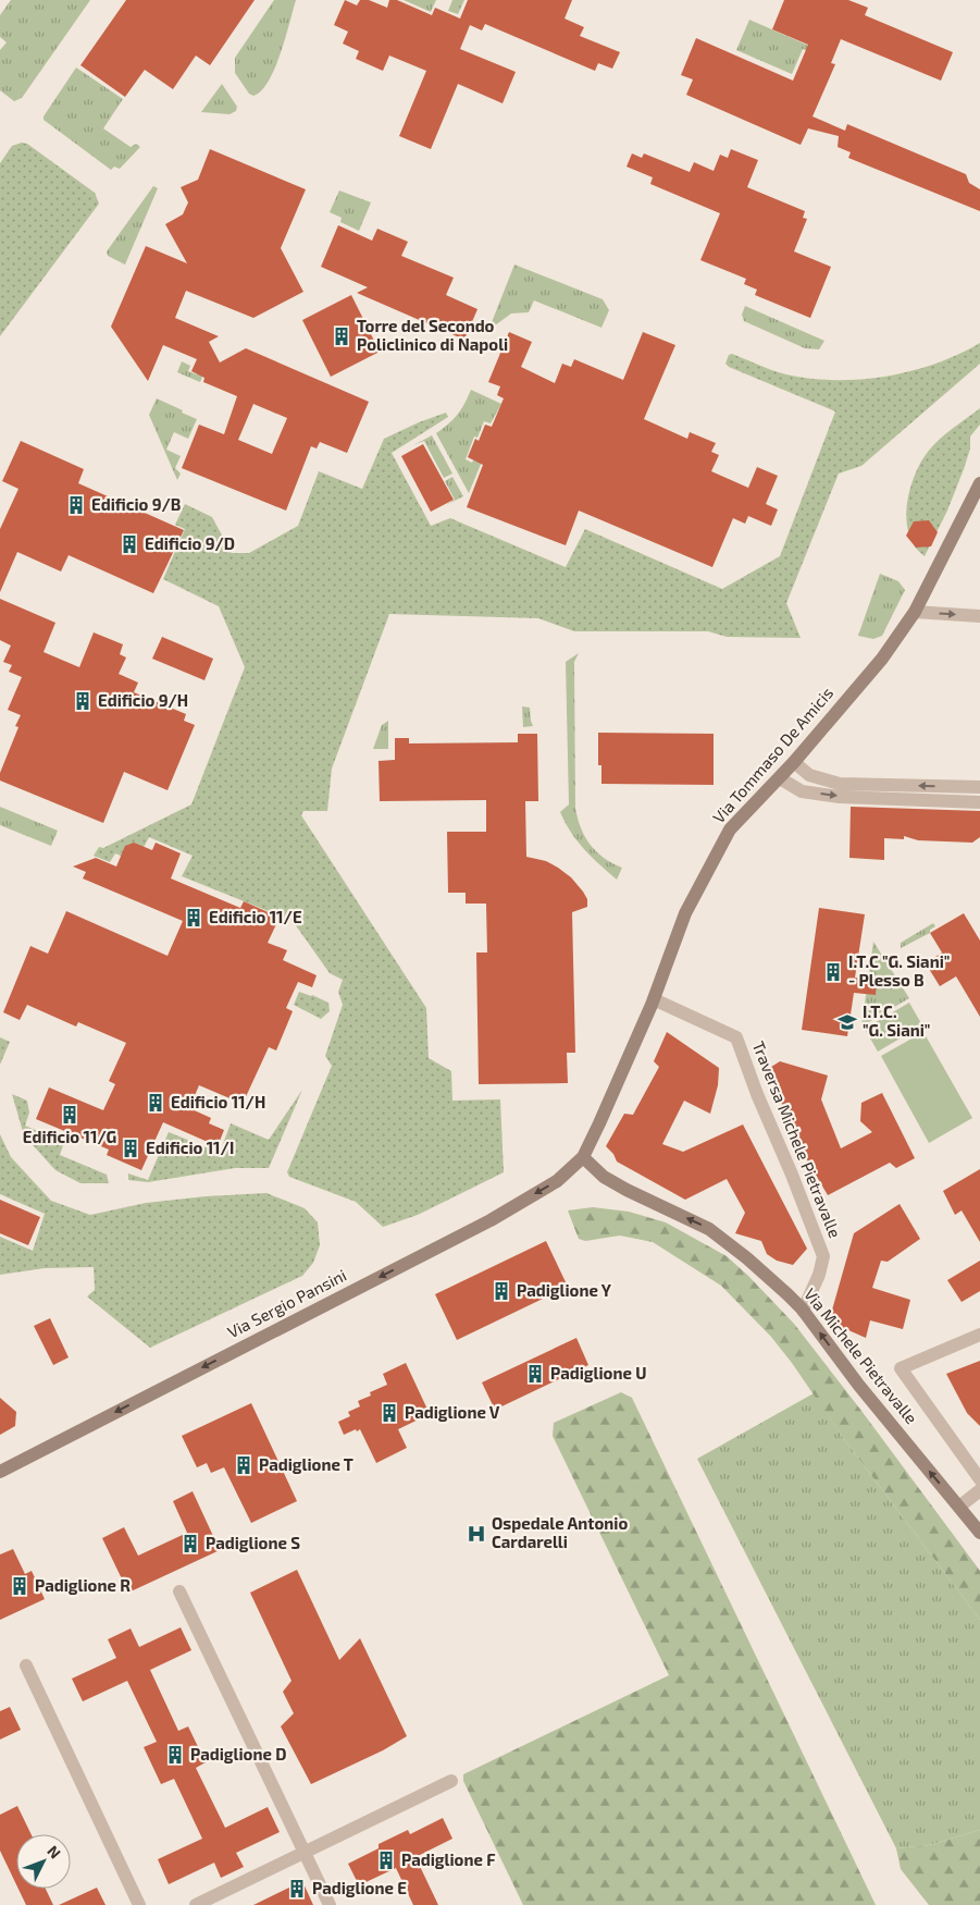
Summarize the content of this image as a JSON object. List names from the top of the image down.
{
  "streets": {
    "main road": ["Via Tommaso De Amicis", "Via Sergio Pansini", "Via Michele Pietravalle"],
    "street": ["Traversa Michele Pietravalle"]
  },
  "crossings": [
    ["Via Tommaso De Amicis", "Traversa Michele Pietravalle"],
    ["Via Tommaso De Amicis", "Via Sergio Pansini"],
    ["Via Tommaso De Amicis", "Via Michele Pietravalle"],
    ["Traversa Michele Pietravalle", "Via Michele Pietravalle"],
    ["Via Sergio Pansini", "Via Michele Pietravalle"]
  ],
  "one_way": ["Via Sergio Pansini", "Via Michele Pietravalle"],
  "places": {
    "building": [
      "Torre del Secondo Policlinico di Napoli",
      "Edificio 9/B",
      "Edificio 9/D",
      "Edificio 9/H",
      "Edificio 11/E",
      "I.T.C \"G. Siani\" - Plesso B",
      "Edificio 11/H",
      "Edificio 11/G",
      "Edificio 11/I",
      "Padiglione Y",
      "Padiglione U",
      "Padiglione V",
      "Padiglione T",
      "Padiglione S",
      "Padiglione R",
      "Padiglione D",
      "Padiglione F",
      "Padiglione E"
    ],
    "school or university": ["I.T.C. \"G. Siani\""],
    "hospital": ["Ospedale Antonio Cardarelli"]
  },
  "north": "top right"
}
